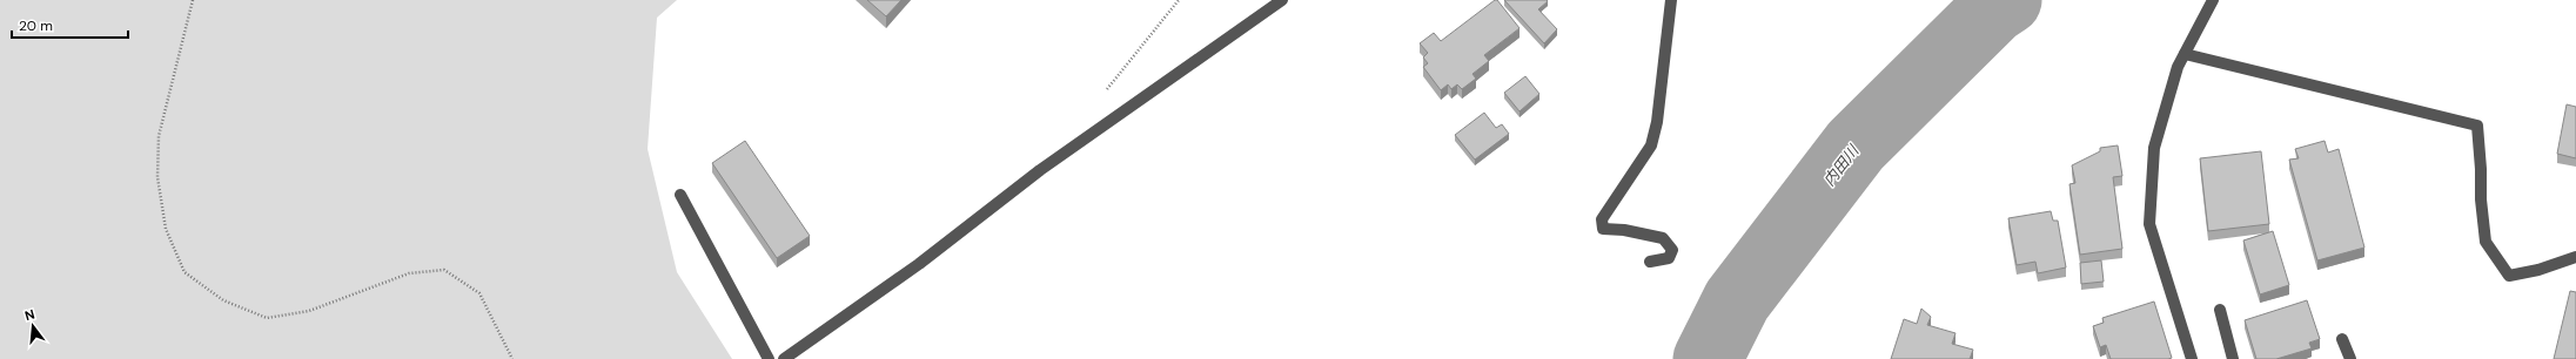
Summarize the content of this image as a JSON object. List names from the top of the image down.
{
  "water": ["内田川"],
  "scale_bar": "20 m",
  "north": "top"
}
